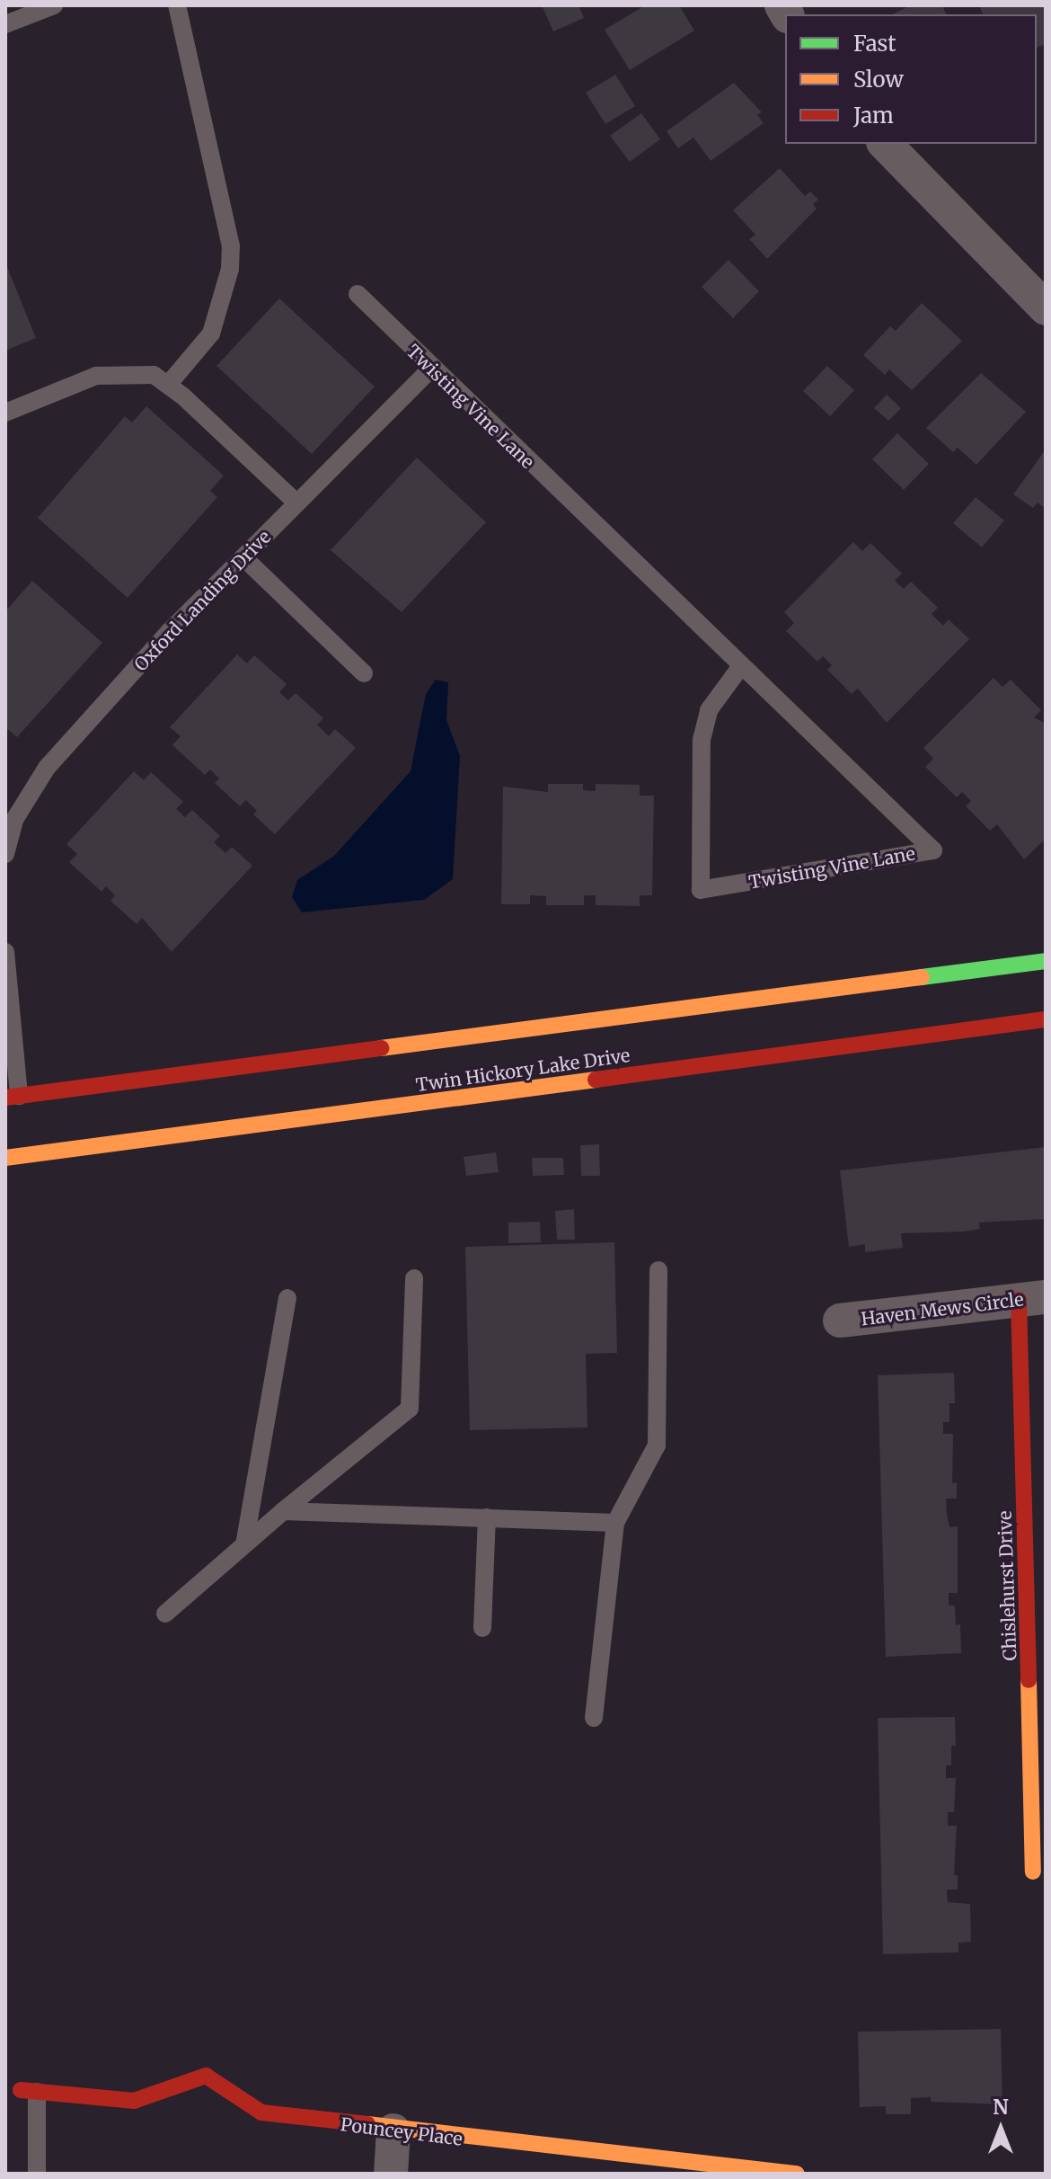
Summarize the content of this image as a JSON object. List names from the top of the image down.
{
  "streets": {
    "street": [
      "Twin Hickory Lake Drive",
      "Haven Mews Circle",
      "Chislehurst Drive",
      "Pouncey Place"
    ],
    "lane": ["Twisting Vine Lane", "Oxford Landing Drive"]
  },
  "crossings": [
    ["Twisting Vine Lane", "Oxford Landing Drive"],
    ["Haven Mews Circle", "Chislehurst Drive"]
  ],
  "legend": ["Fast", "Slow", "Jam"],
  "north": "top"
}
